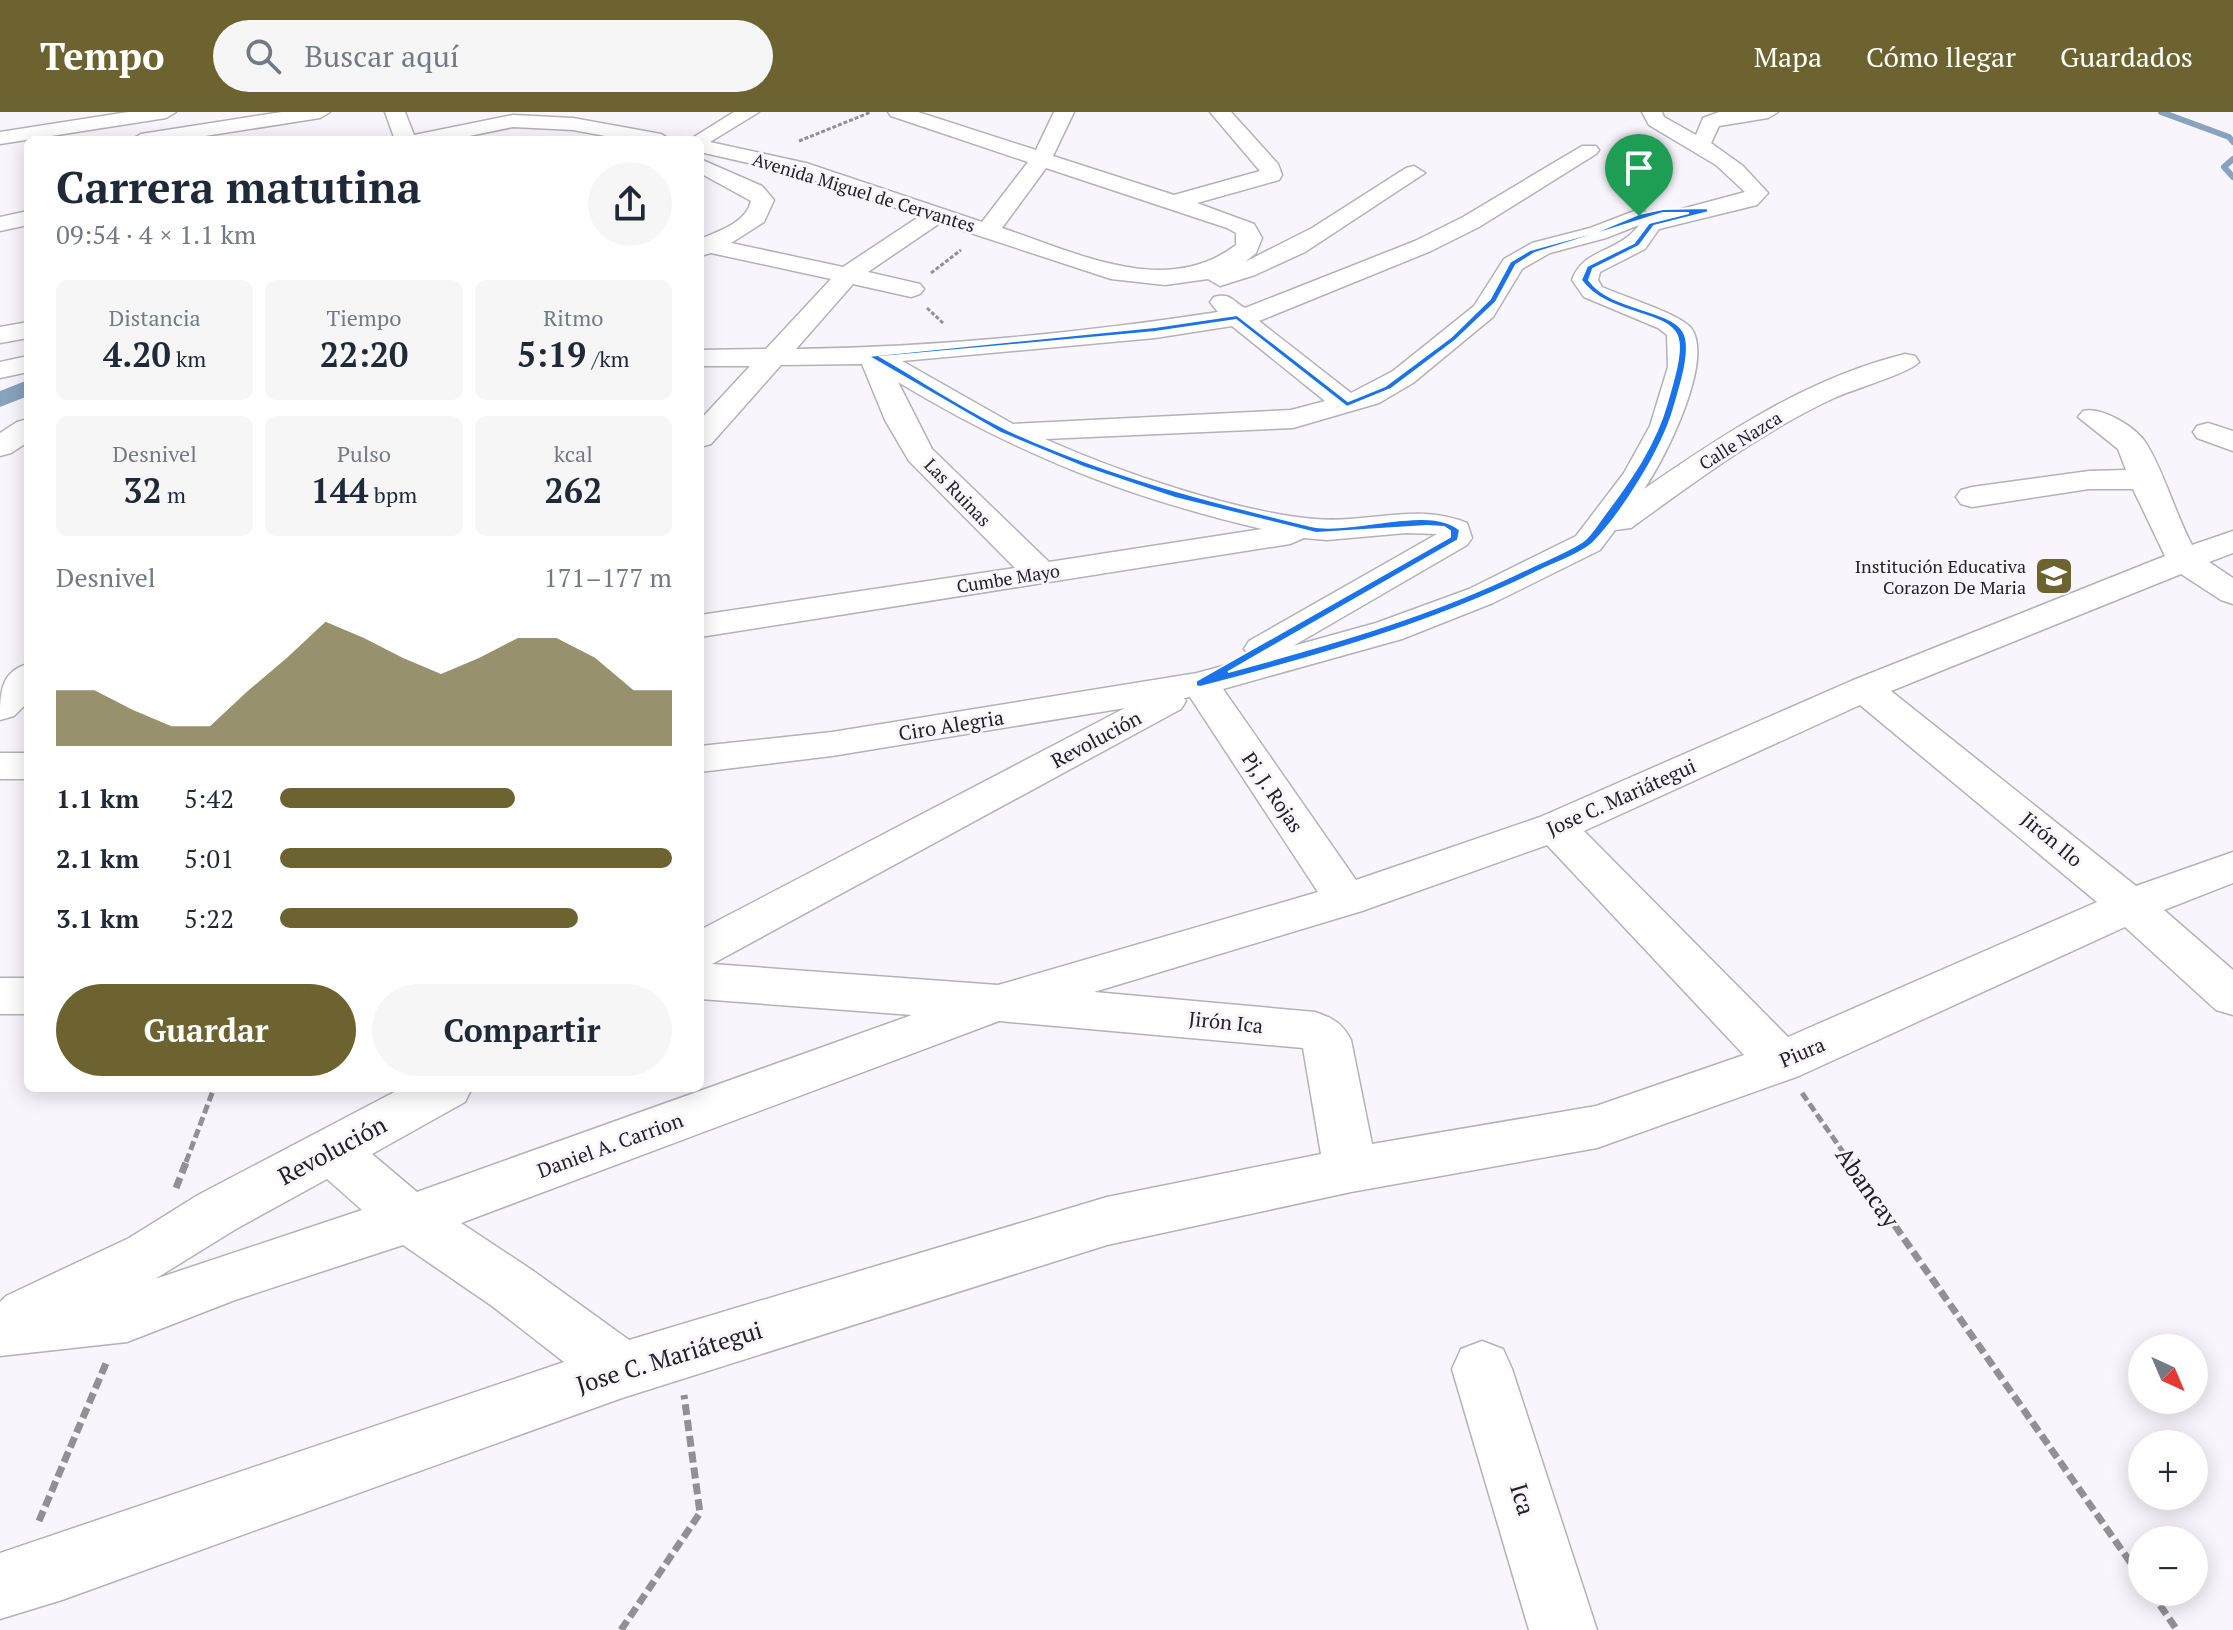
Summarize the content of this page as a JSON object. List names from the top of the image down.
{
  "streets": {
    "street": [
      "Avenida Miguel de Cervantes",
      "Calle Nazca",
      "Las Ruinas",
      "Cumbe Mayo",
      "Ciro Alegria",
      "Revolución",
      "Pj, J. Rojas",
      "Jose C. Mariátegui",
      "Jirón Ilo",
      "Jirón Ica",
      "Piura",
      "Daniel A. Carrion",
      "Ica"
    ],
    "path": ["Abancay"]
  },
  "crossings": [
    ["Calle Nazca", "Ciro Alegria"],
    ["Calle Nazca", "Revolución"],
    ["Calle Nazca", "Pj, J. Rojas"],
    ["Las Ruinas", "Cumbe Mayo"],
    ["Cumbe Mayo", "Revolución"],
    ["Ciro Alegria", "Revolución"],
    ["Ciro Alegria", "Pj, J. Rojas"],
    ["Revolución", "Pj, J. Rojas"],
    ["Revolución", "Daniel A. Carrion"],
    ["Pj, J. Rojas", "Jose C. Mariátegui"],
    ["Jose C. Mariátegui", "Jirón Ilo"],
    ["Jose C. Mariátegui", "Jirón Ica"],
    ["Jose C. Mariátegui", "Piura"],
    ["Jose C. Mariátegui", "Daniel A. Carrion"],
    ["Jirón Ilo", "Piura"],
    ["Jirón Ica", "Piura"],
    ["Jirón Ica", "Daniel A. Carrion"],
    ["Piura", "Abancay"]
  ],
  "places": {
    "school or university": ["Institución Educativa Corazon De Maria"]
  },
  "north": "bottom right",
  "page": {
    "header": "Tempo",
    "search": "Buscar aquí",
    "nav": ["Mapa", "Cómo llegar", "Guardados"],
    "heading": ["Carrera matutina", "09:54 · 4 × 1.1 km"],
    "stats": [
      ["Distancia", "4.20 km"],
      ["Tiempo", "22:20"],
      ["Ritmo", "5:19 /km"],
      ["Desnivel", "32 m"],
      ["Pulso", "144 bpm"],
      ["kcal", "262"]
    ],
    "chart": ["Desnivel", "171–177 m"],
    "list": [
      {
        "name": "1.1 km",
        "note": "5:42"
      },
      {
        "name": "2.1 km",
        "note": "5:01"
      },
      {
        "name": "3.1 km",
        "note": "5:22"
      }
    ],
    "buttons": ["Guardar", "Compartir"],
    "map_buttons": ["+", "−"]
  }
}
